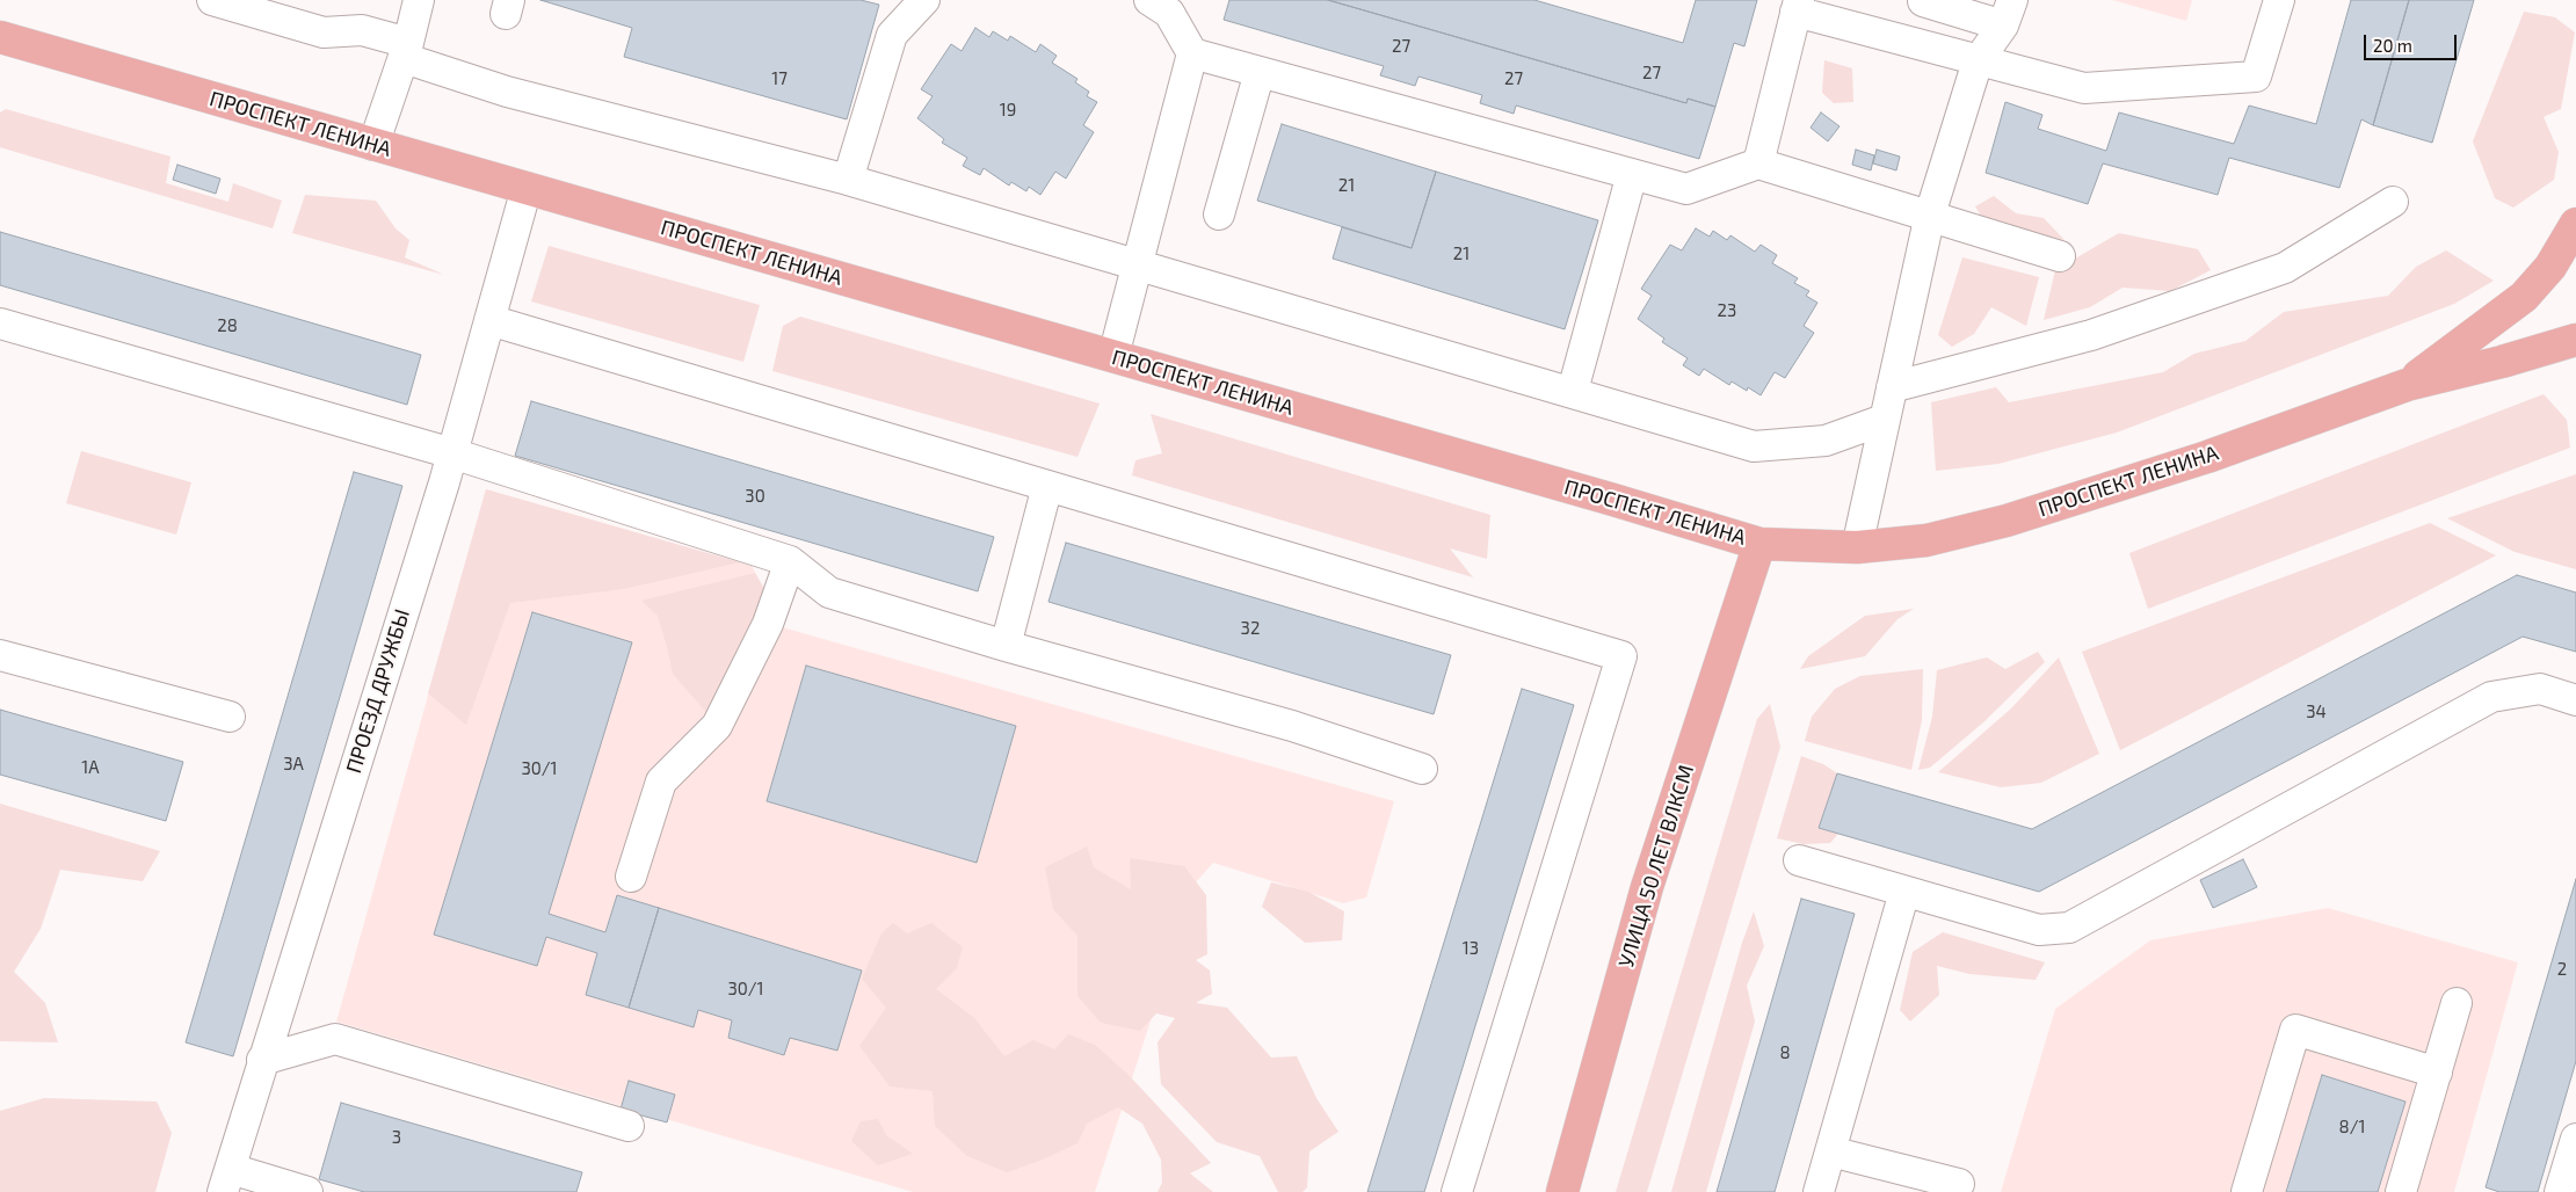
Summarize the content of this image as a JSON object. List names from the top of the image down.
{
  "streets": {
    "main road": ["ПРОСПЕКТ ЛЕНИНА", "УЛИЦА 50 ЛЕТ ВЛКСМ"],
    "street": ["ПРОЕЗД ДРУЖБЫ"]
  },
  "crossings": [
    ["ПРОСПЕКТ ЛЕНИНА", "ПРОЕЗД ДРУЖБЫ"],
    ["ПРОСПЕКТ ЛЕНИНА", "УЛИЦА 50 ЛЕТ ВЛКСМ"]
  ],
  "house_numbers": [
    "27",
    "27",
    "17",
    "27",
    "19",
    "21",
    "21",
    "23",
    "28",
    "30",
    "32",
    "34",
    "3А",
    "1А",
    "30/1",
    "13",
    "2",
    "30/1",
    "8",
    "8/1",
    "3"
  ],
  "scale_bar": "20 m"
}
